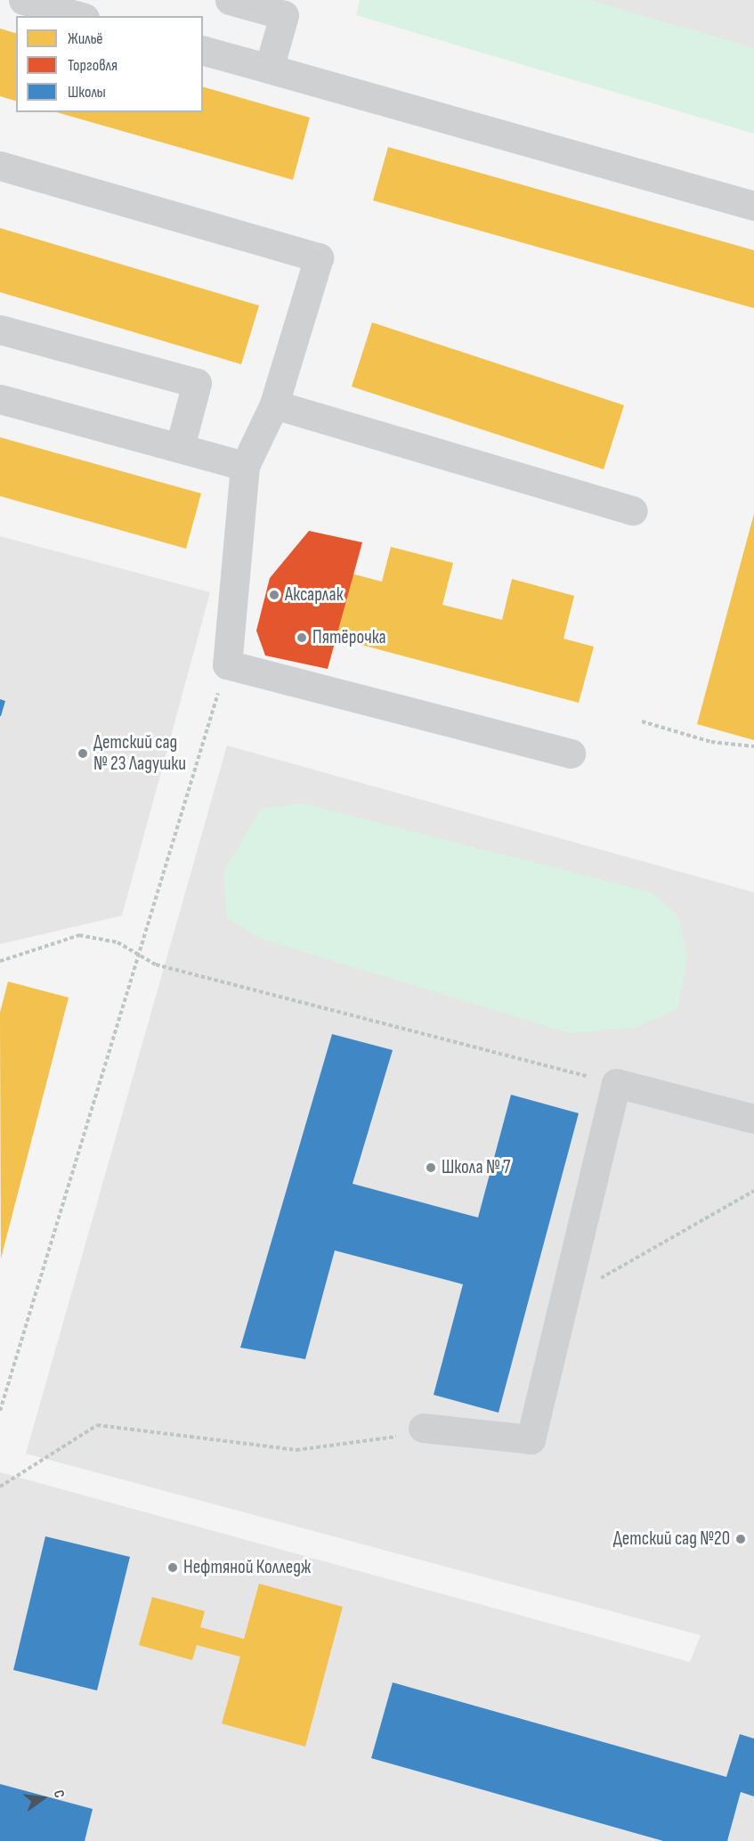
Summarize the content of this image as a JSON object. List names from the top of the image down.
{
  "places": [
    "Аксарлак",
    "Пятёрочка",
    "Детский сад № 23 Ладушки",
    "Школа № 7",
    "Детский сад №20",
    "Нефтяной Колледж"
  ],
  "legend": ["Жильё", "Торговля", "Школы"],
  "north": "right"
}
